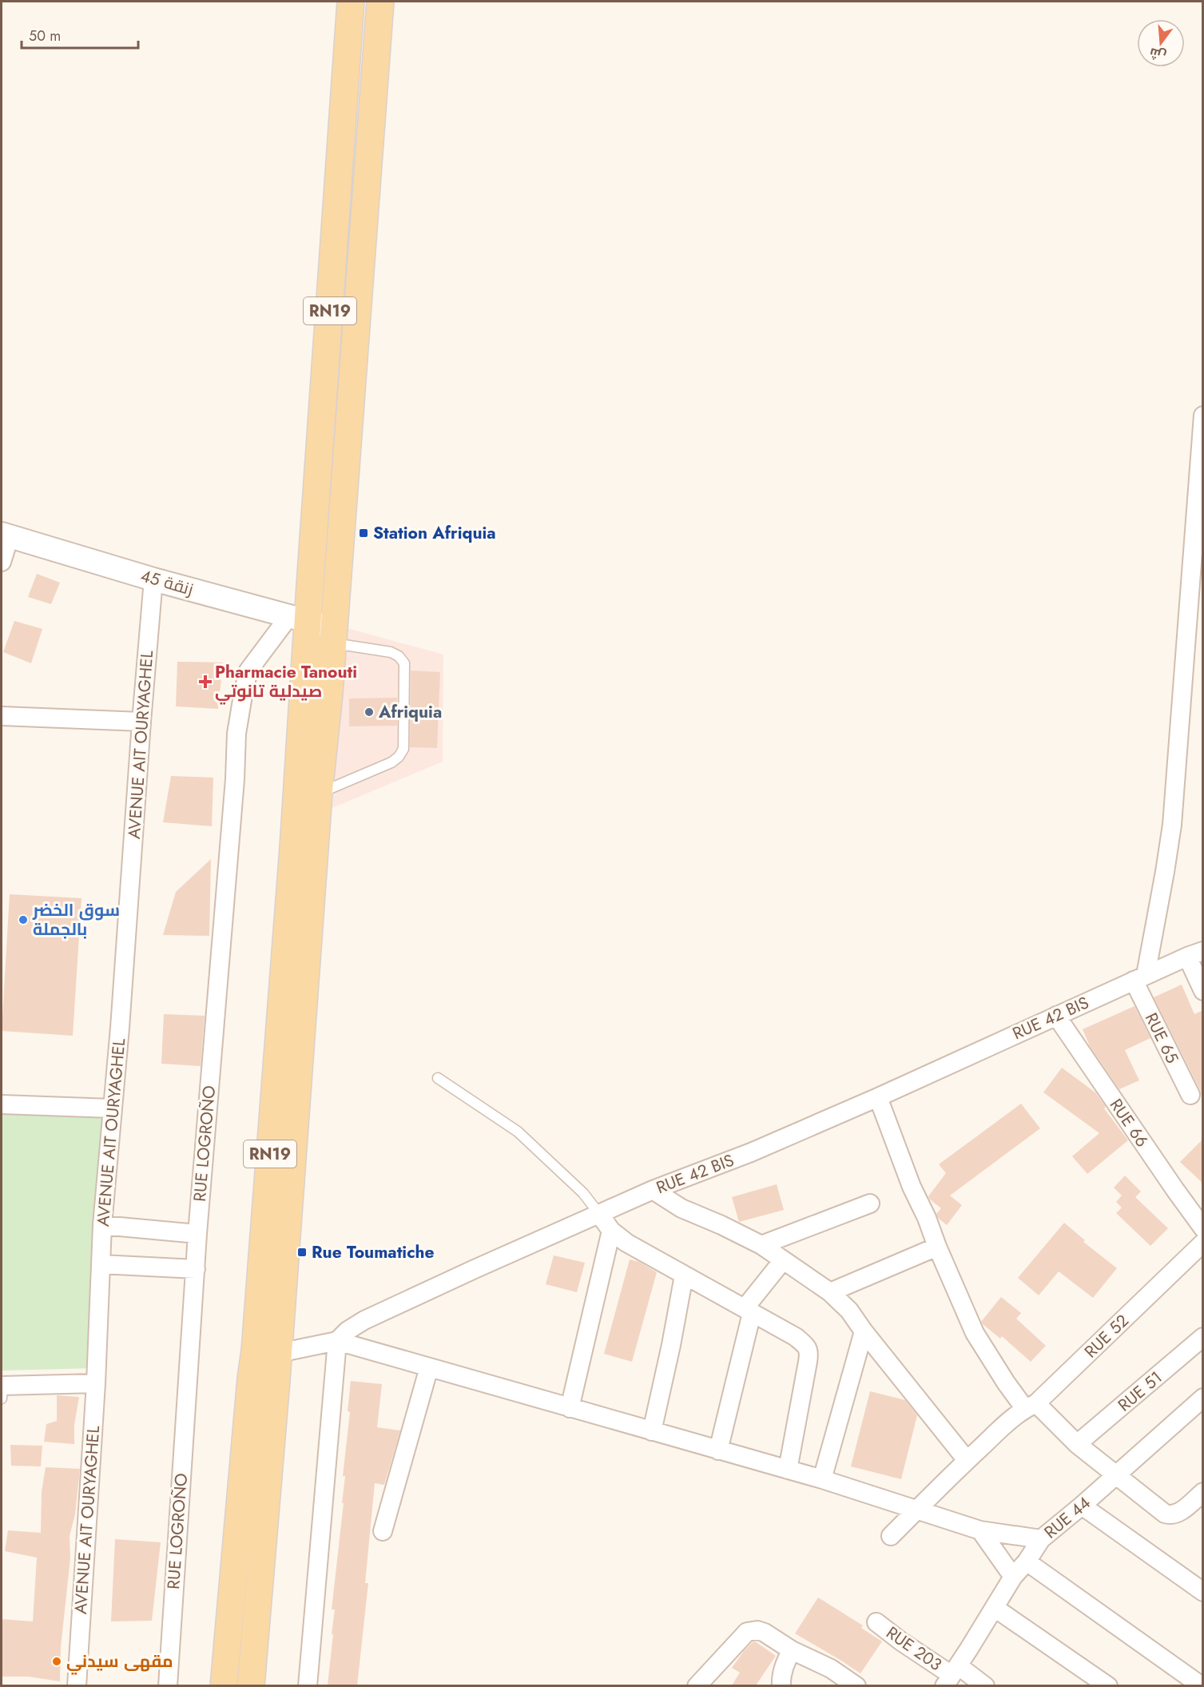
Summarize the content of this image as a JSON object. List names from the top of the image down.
{
  "streets": {
    "main road": ["RN19"],
    "street": [
      "زنقة 45",
      "AVENUE AIT OURYAGHEL",
      "RUE 42 BIS",
      "RUE 65",
      "RUE 66",
      "RUE LOGROÑO",
      "RUE 52",
      "RUE 51",
      "RUE 44",
      "RUE 203"
    ]
  },
  "crossings": [
    ["RN19", "زنقة 45"],
    ["RN19", "RUE 42 BIS"],
    ["RN19", "RUE LOGROÑO"],
    ["زنقة 45", "AVENUE AIT OURYAGHEL"],
    ["زنقة 45", "RUE LOGROÑO"],
    ["RUE 42 BIS", "RUE 65"],
    ["RUE 42 BIS", "RUE 66"],
    ["RUE 44", "RUE 203"]
  ],
  "places": {
    "transit": ["Station Afriquia", "Rue Toumatiche"],
    "health": ["Pharmacie Tanouti صيدلية تانوتي"],
    "other": ["Afriquia", "سوق الخضر بالجملة", "مقهى سيدني"]
  },
  "scale_bar": "50 m",
  "north": "bottom"
}
